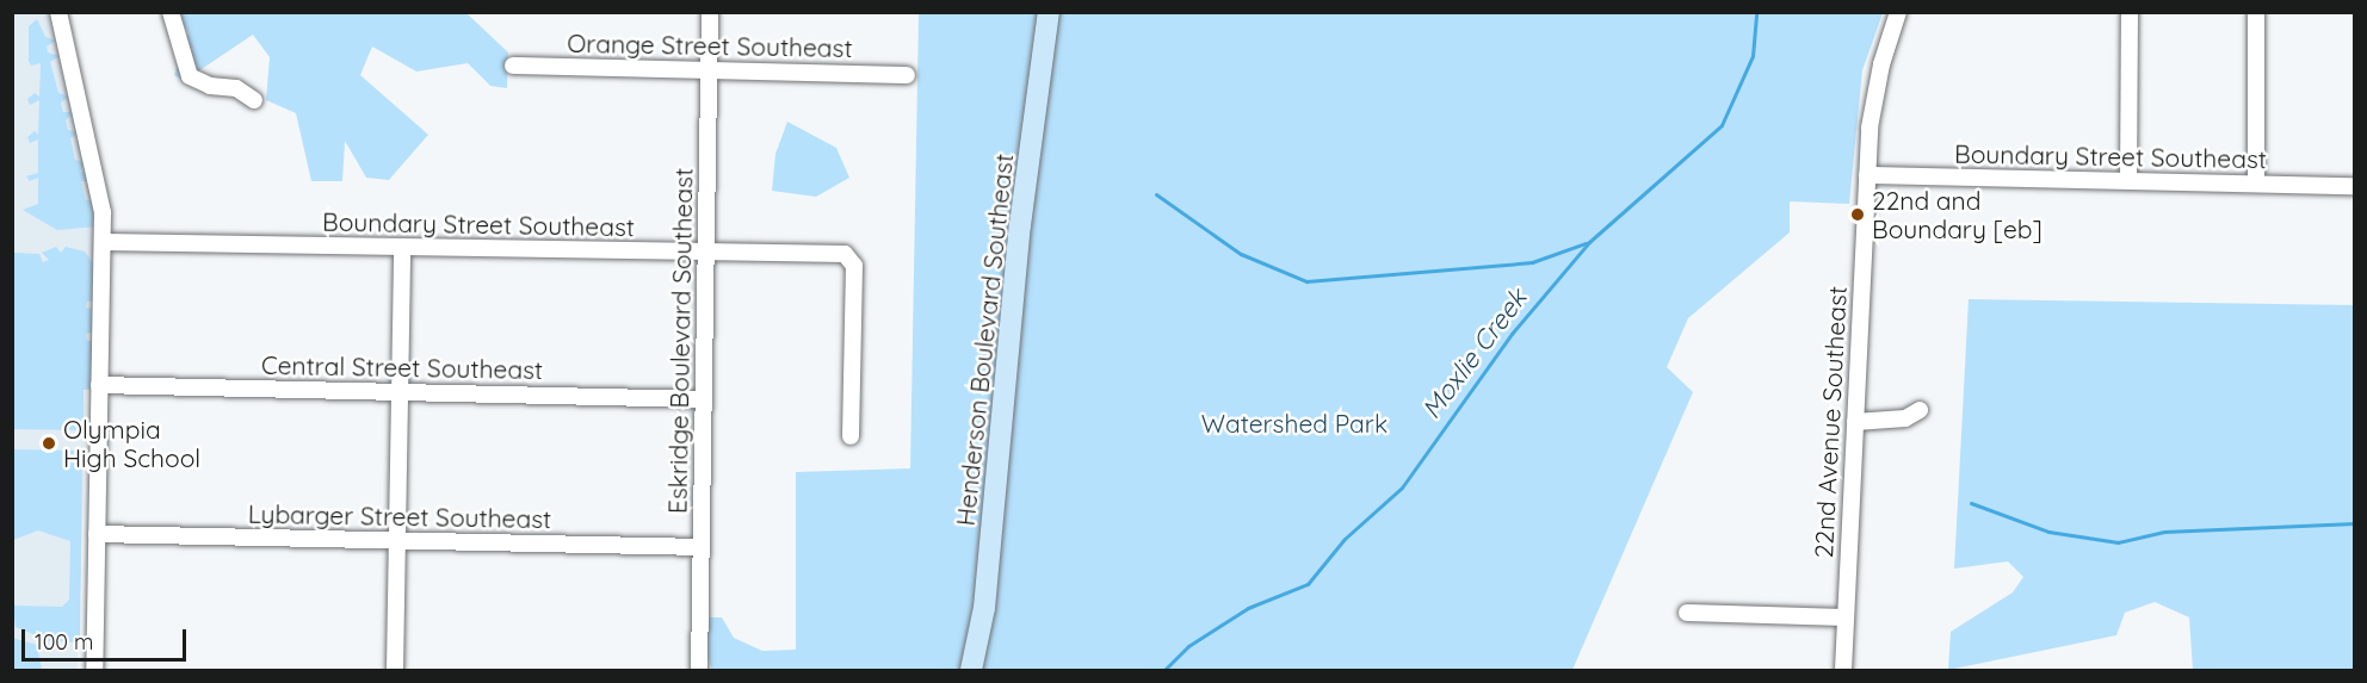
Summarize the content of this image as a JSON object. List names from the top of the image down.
{
  "streets": {
    "main road": ["Henderson Boulevard Southeast"],
    "street": [
      "Orange Street Southeast",
      "Boundary Street Southeast",
      "Eskridge Boulevard Southeast",
      "Central Street Southeast",
      "22nd Avenue Southeast",
      "Lybarger Street Southeast"
    ]
  },
  "crossings": [
    ["Orange Street Southeast", "Eskridge Boulevard Southeast"],
    ["Boundary Street Southeast", "Eskridge Boulevard Southeast"],
    ["Boundary Street Southeast", "22nd Avenue Southeast"],
    ["Eskridge Boulevard Southeast", "Central Street Southeast"],
    ["Eskridge Boulevard Southeast", "Lybarger Street Southeast"]
  ],
  "water": ["Moxlie Creek"],
  "parks": ["Watershed Park"],
  "places": ["22nd and Boundary [eb]", "Olympia High School"],
  "scale_bar": "100 m"
}
